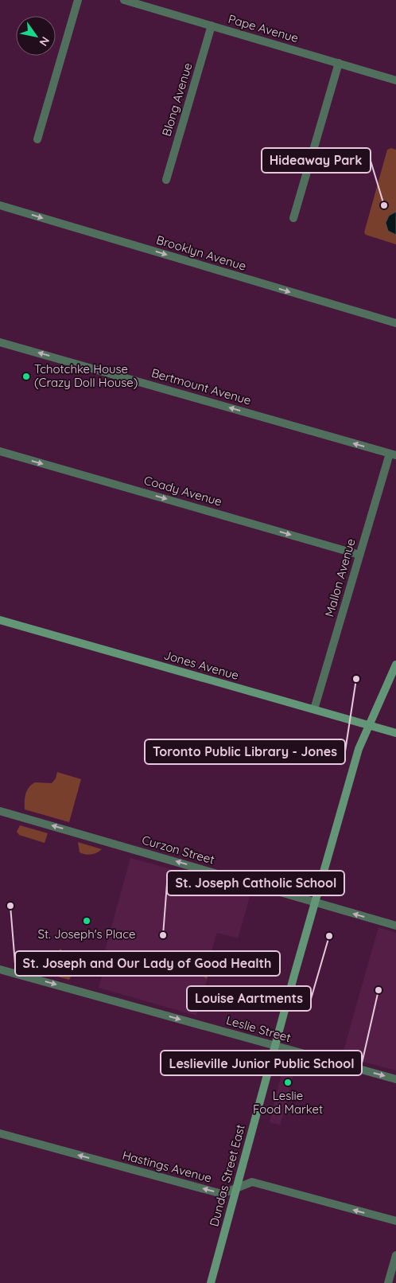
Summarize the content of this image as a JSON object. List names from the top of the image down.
{
  "streets": {
    "street": [
      "Pape Avenue",
      "Blong Avenue",
      "Brooklyn Avenue",
      "Bertmount Avenue",
      "Coady Avenue",
      "Mallon Avenue",
      "Jones Avenue",
      "Curzon Street",
      "Leslie Street",
      "Hastings Avenue",
      "Dundas Street East"
    ]
  },
  "crossings": [
    ["Pape Avenue", "Blong Avenue"],
    ["Bertmount Avenue", "Mallon Avenue"],
    ["Coady Avenue", "Mallon Avenue"],
    ["Mallon Avenue", "Jones Avenue"],
    ["Jones Avenue", "Dundas Street East"],
    ["Curzon Street", "Dundas Street East"],
    ["Leslie Street", "Dundas Street East"],
    ["Hastings Avenue", "Dundas Street East"]
  ],
  "one_way": [
    "Brooklyn Avenue",
    "Bertmount Avenue",
    "Coady Avenue",
    "Curzon Street",
    "Leslie Street",
    "Hastings Avenue"
  ],
  "places": [
    "Hideaway Park",
    "Tchotchke House (Crazy Doll House)",
    "Toronto Public Library - Jones",
    "St. Joseph and Our Lady of Good Health",
    "St. Joseph's Place",
    "St. Joseph Catholic School",
    "Louise Aartments",
    "Leslieville Junior Public School",
    "Leslie Food Market"
  ],
  "north": "bottom right"
}
